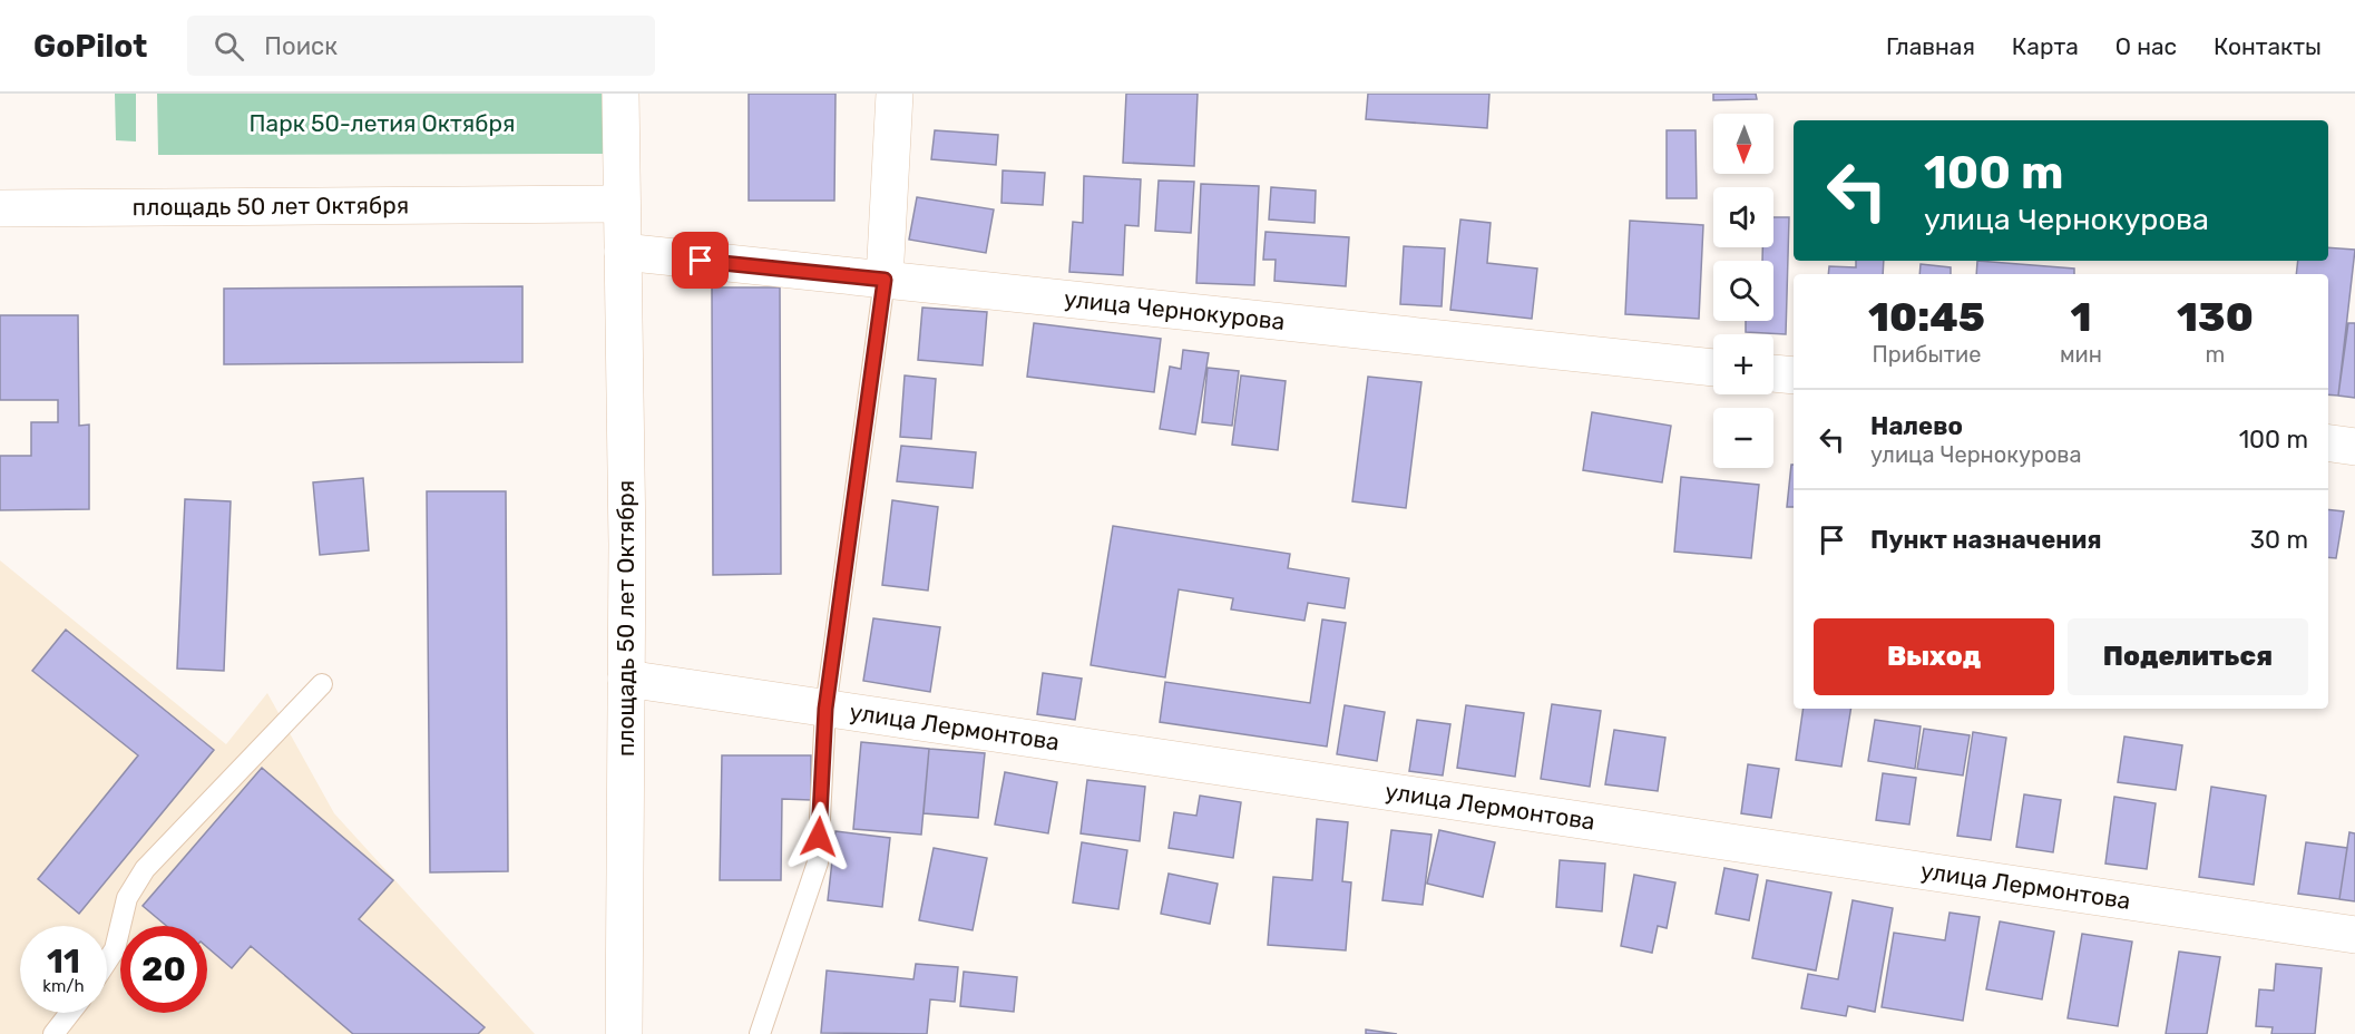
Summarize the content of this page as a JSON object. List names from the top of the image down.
{
  "streets": {
    "street": ["площадь 50 лет Октября", "улица Чернокурова", "улица Лермонтова"]
  },
  "crossings": [
    ["площадь 50 лет Октября", "улица Чернокурова"],
    ["площадь 50 лет Октября", "улица Лермонтова"]
  ],
  "parks": ["Парк 50-летия Октября"],
  "north": "bottom",
  "page": {
    "header": "GoPilot",
    "search": "Поиск",
    "nav": [
      "Главная",
      "Карта",
      "О нас",
      "Контакты"
    ],
    "map_buttons": ["+", "−"],
    "turn": ["100 m", "улица Чернокурова"],
    "eta": [
      "10:45",
      "Прибытие",
      "1",
      "мин",
      "130",
      "m"
    ],
    "list": [
      {
        "name": "Налево",
        "note": "улица Чернокурова",
        "value": "100 m"
      },
      {
        "name": "Пункт назначения",
        "value": "30 m"
      }
    ],
    "buttons": ["Выход", "Поделиться"],
    "speed": "11 km/h",
    "limit": "20"
  }
}
